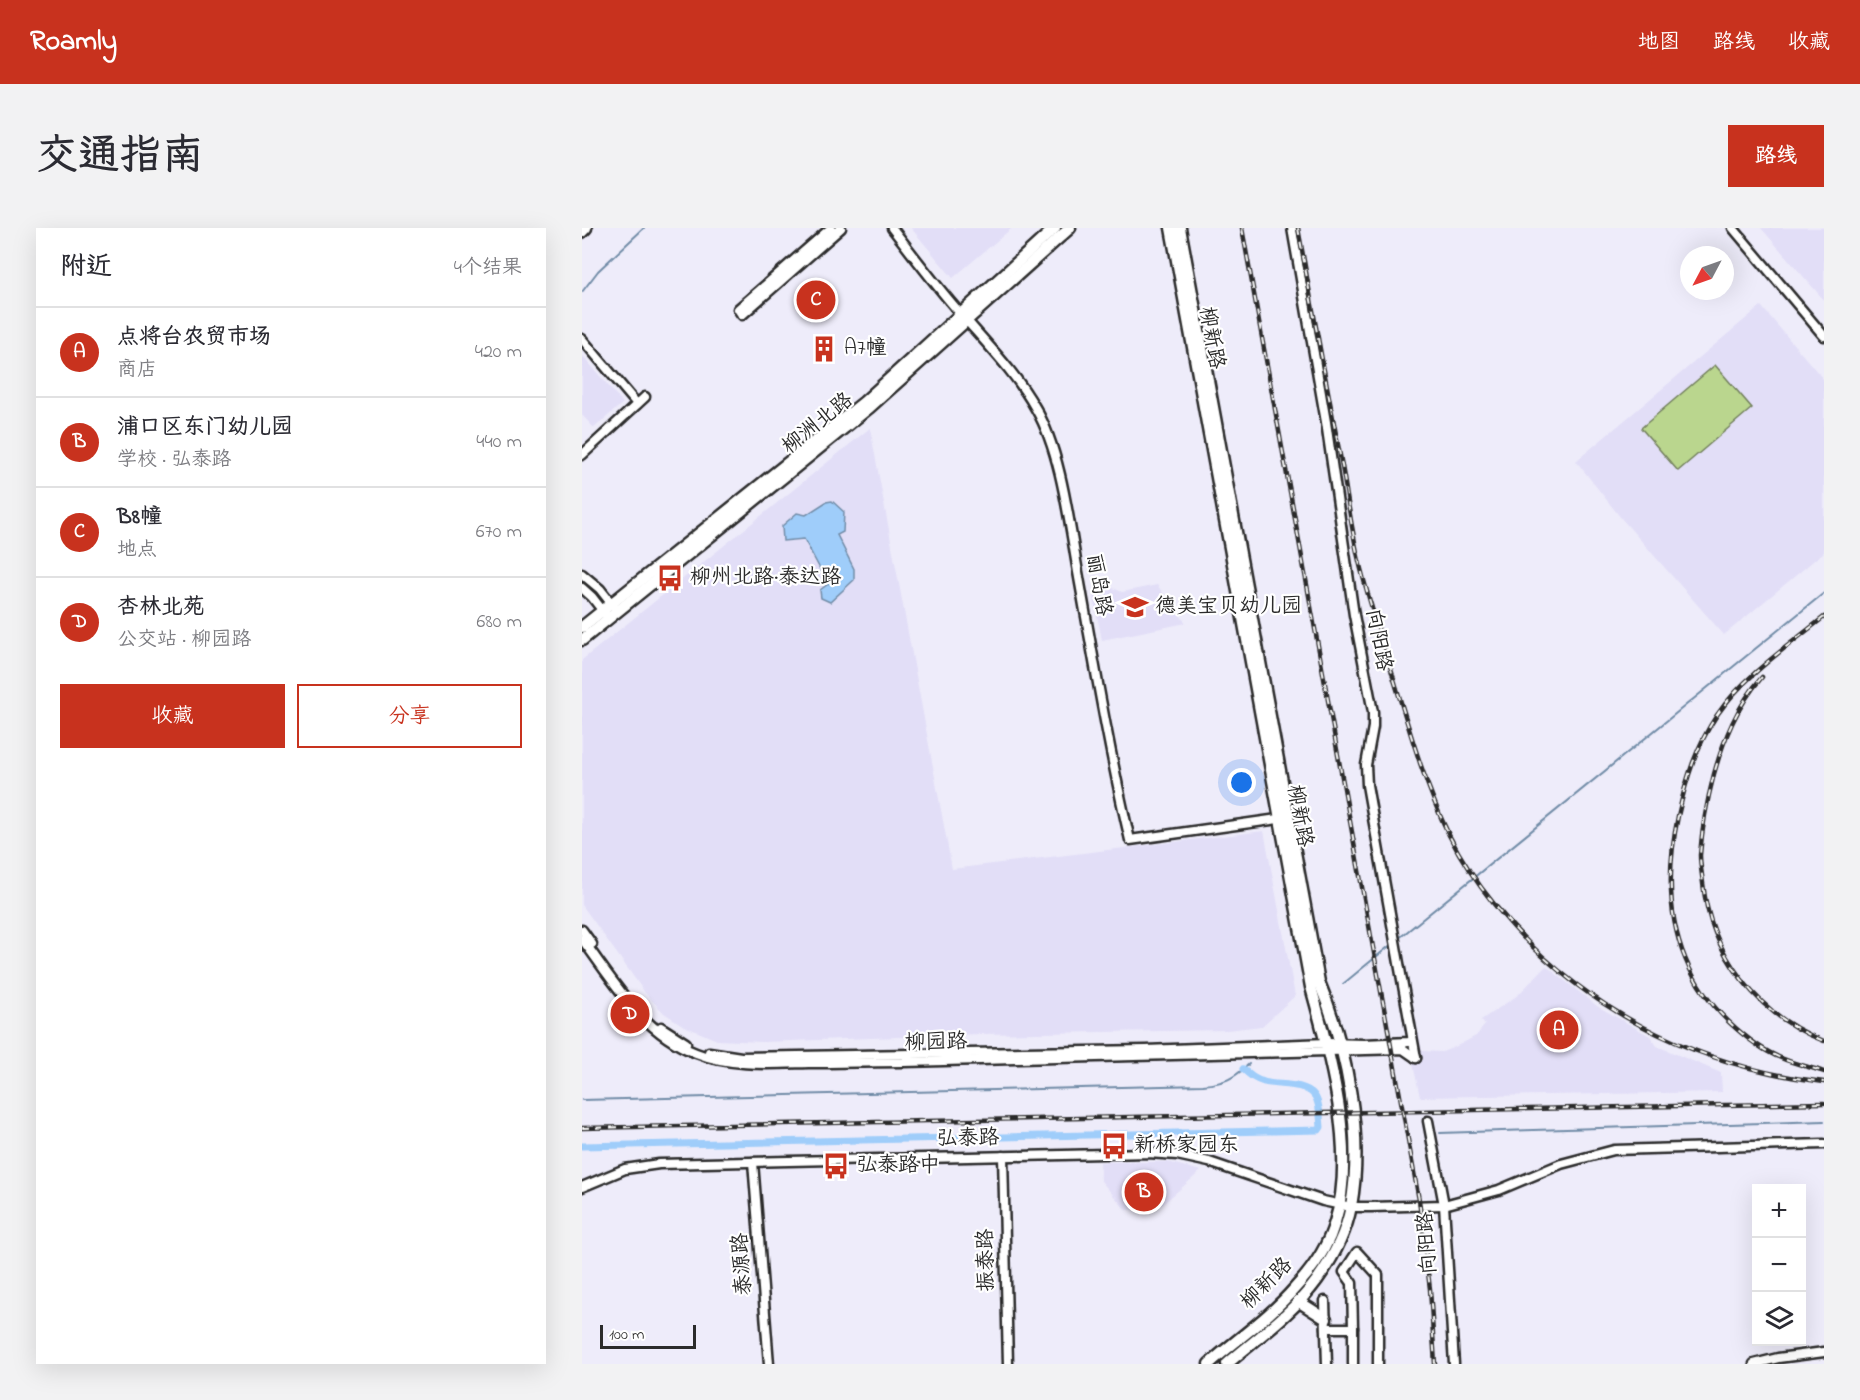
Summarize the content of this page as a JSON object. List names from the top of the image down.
{
  "streets": {
    "main road": ["柳新路", "柳洲北路"],
    "street": [
      "丽岛路",
      "向阳路",
      "柳园路",
      "弘泰路",
      "振泰路",
      "泰源路"
    ]
  },
  "crossings": [
    ["柳新路", "丽岛路"],
    ["柳新路", "向阳路"],
    ["柳新路", "柳园路"],
    ["柳新路", "弘泰路"],
    ["柳洲北路", "丽岛路"],
    ["向阳路", "弘泰路"],
    ["弘泰路", "振泰路"],
    ["弘泰路", "泰源路"]
  ],
  "places": {
    "building": ["A7幢"],
    "bus stop": ["柳州北路·泰达路", "新桥家园东", "弘泰路中"],
    "school or university": ["德美宝贝幼儿园"]
  },
  "scale_bar": "100 m",
  "north": "bottom left",
  "page": {
    "header": "Roamly",
    "nav": ["地图", "路线", "收藏"],
    "title": "交通指南",
    "buttons": [
      "路线",
      ["收藏", "分享"]
    ],
    "heading": ["附近", "4个结果"],
    "pins": [
      "C",
      "D",
      "A",
      "B"
    ],
    "list": [
      {
        "mark": "A",
        "name": "点将台农贸市场",
        "note": "商店",
        "value": "420 m"
      },
      {
        "mark": "B",
        "name": "浦口区东门幼儿园",
        "note": "学校 · 弘泰路",
        "value": "440 m"
      },
      {
        "mark": "C",
        "name": "B8幢",
        "note": "地点",
        "value": "670 m"
      },
      {
        "mark": "D",
        "name": "杏林北苑",
        "note": "公交站 · 柳园路",
        "value": "680 m"
      }
    ],
    "map_buttons": ["+", "−"],
    "scale": "100 m"
  }
}
